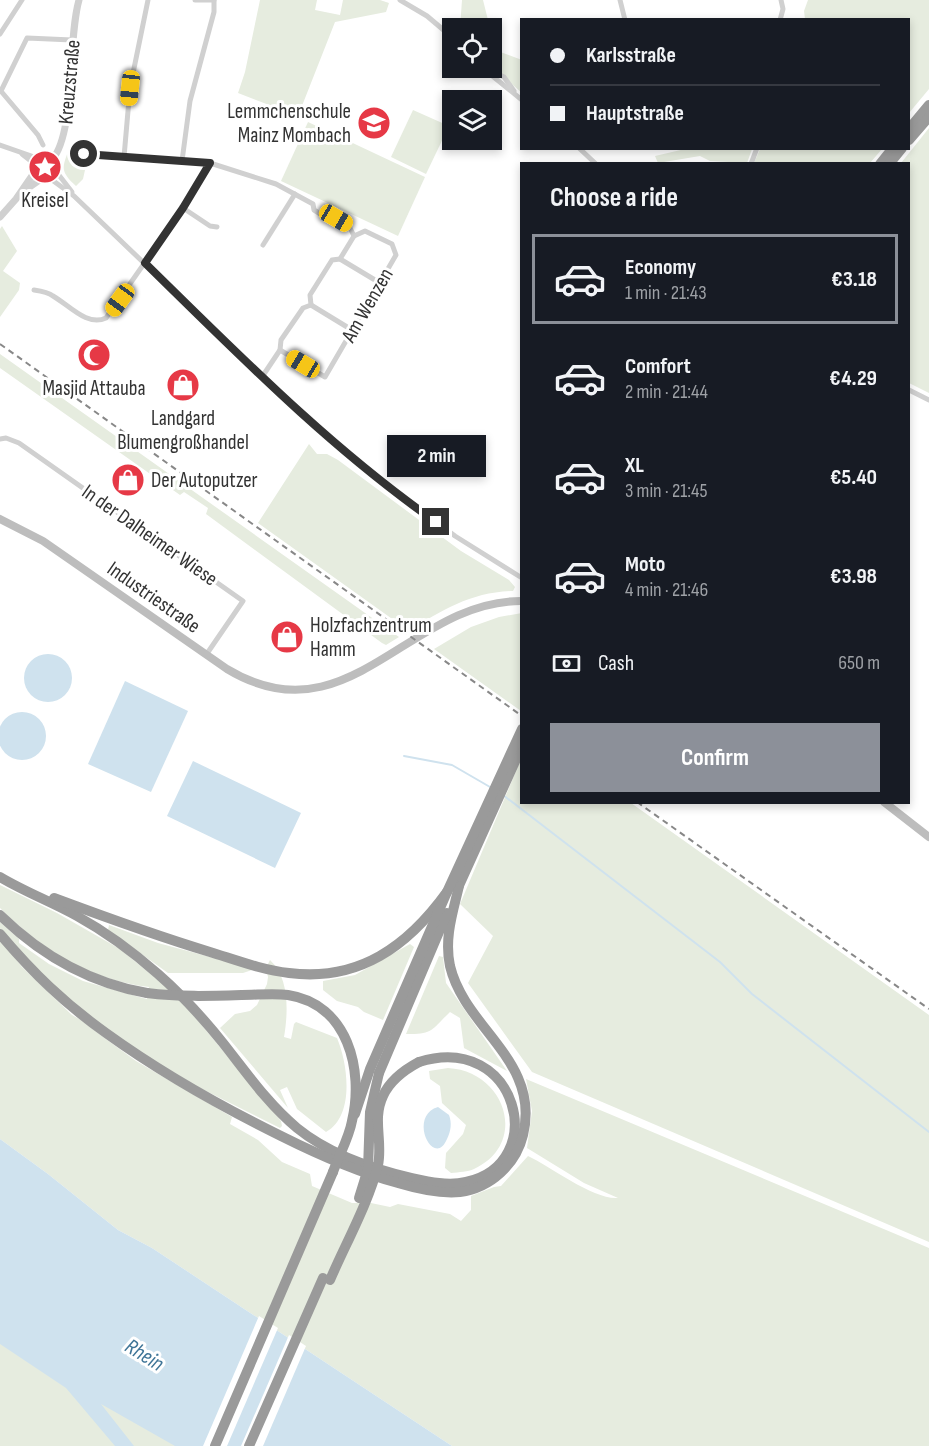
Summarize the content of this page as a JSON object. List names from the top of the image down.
{
  "streets": {
    "main road": ["Industriestraße"],
    "street": ["Kreuzstraße", "Am Wenzen", "In der Dalheimer Wiese"]
  },
  "crossings": [
    ["In der Dalheimer Wiese", "Industriestraße"]
  ],
  "water": ["Rhein"],
  "places": {
    "school or university": ["Lemmchenschule Mainz Mombach"],
    "place": ["Kreisel"],
    "mosque": ["Masjid Attauba"],
    "shop": ["Landgard Blumengroßhandel", "Der Autoputzer", "Holzfachzentrum Hamm"]
  },
  "page": {
    "banner": ["Karlsstraße", "Hauptstraße"],
    "heading": "Choose a ride",
    "list": [
      {
        "name": "Economy",
        "note": "1 min · 21:43",
        "value": "€3.18"
      },
      {
        "name": "Comfort",
        "note": "2 min · 21:44",
        "value": "€4.29"
      },
      {
        "name": "XL",
        "note": "3 min · 21:45",
        "value": "€5.40"
      },
      {
        "name": "Moto",
        "note": "4 min · 21:46",
        "value": "€3.98"
      }
    ],
    "bubble": "2 min",
    "pay": ["Cash", "650 m"],
    "buttons": "Confirm"
  }
}
